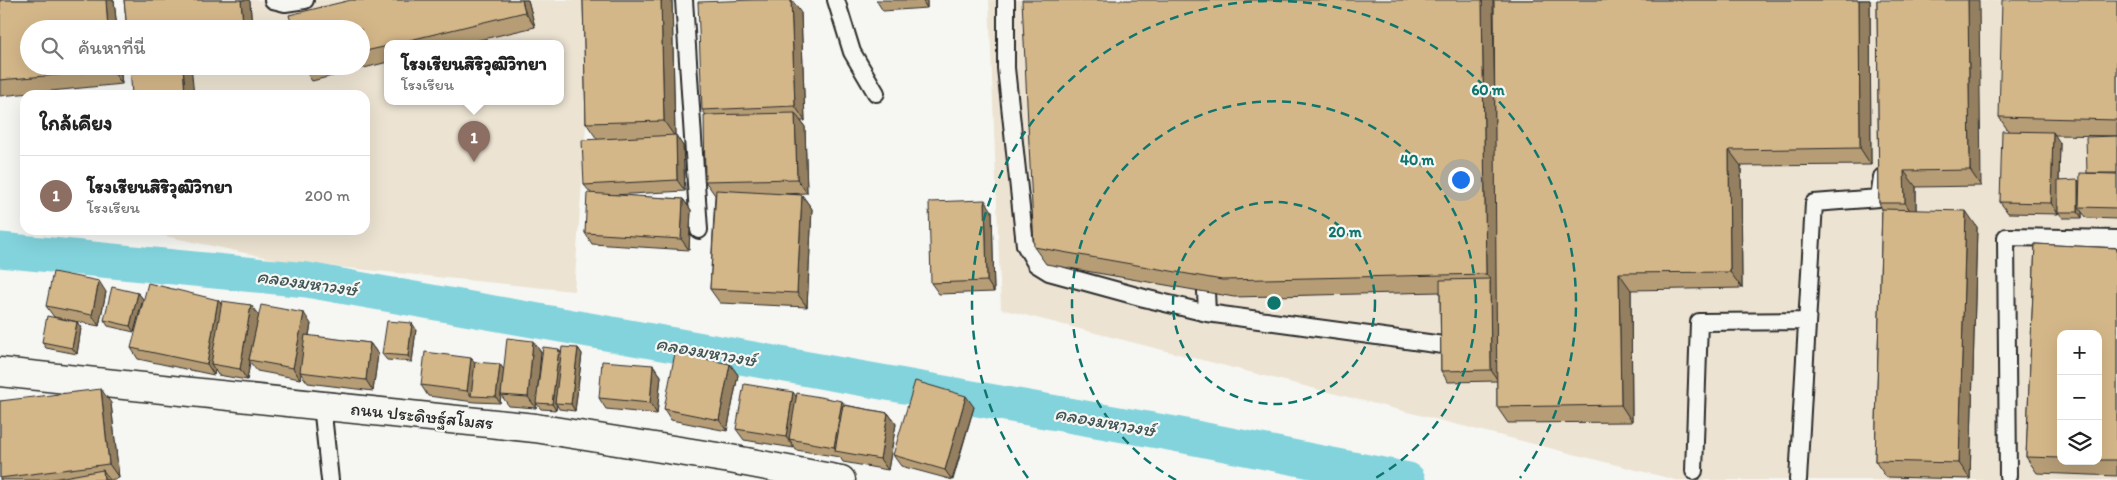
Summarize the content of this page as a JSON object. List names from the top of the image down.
{
  "streets": {
    "street": ["ถนน ประดิษฐ์สโมสร"]
  },
  "water": ["คลองมหาวงษ์"],
  "page": {
    "search": "ค้นหาที่นี่",
    "popup": ["โรงเรียนสิริวุฒิวิทยา", "โรงเรียน"],
    "heading": "ใกล้เคียง",
    "pins": "1",
    "list": [
      {
        "mark": "1",
        "name": "โรงเรียนสิริวุฒิวิทยา",
        "note": "โรงเรียน",
        "value": "200 m"
      }
    ],
    "map_buttons": ["+", "−"]
  },
  "rings": ["60 m", "40 m", "20 m"]
}
